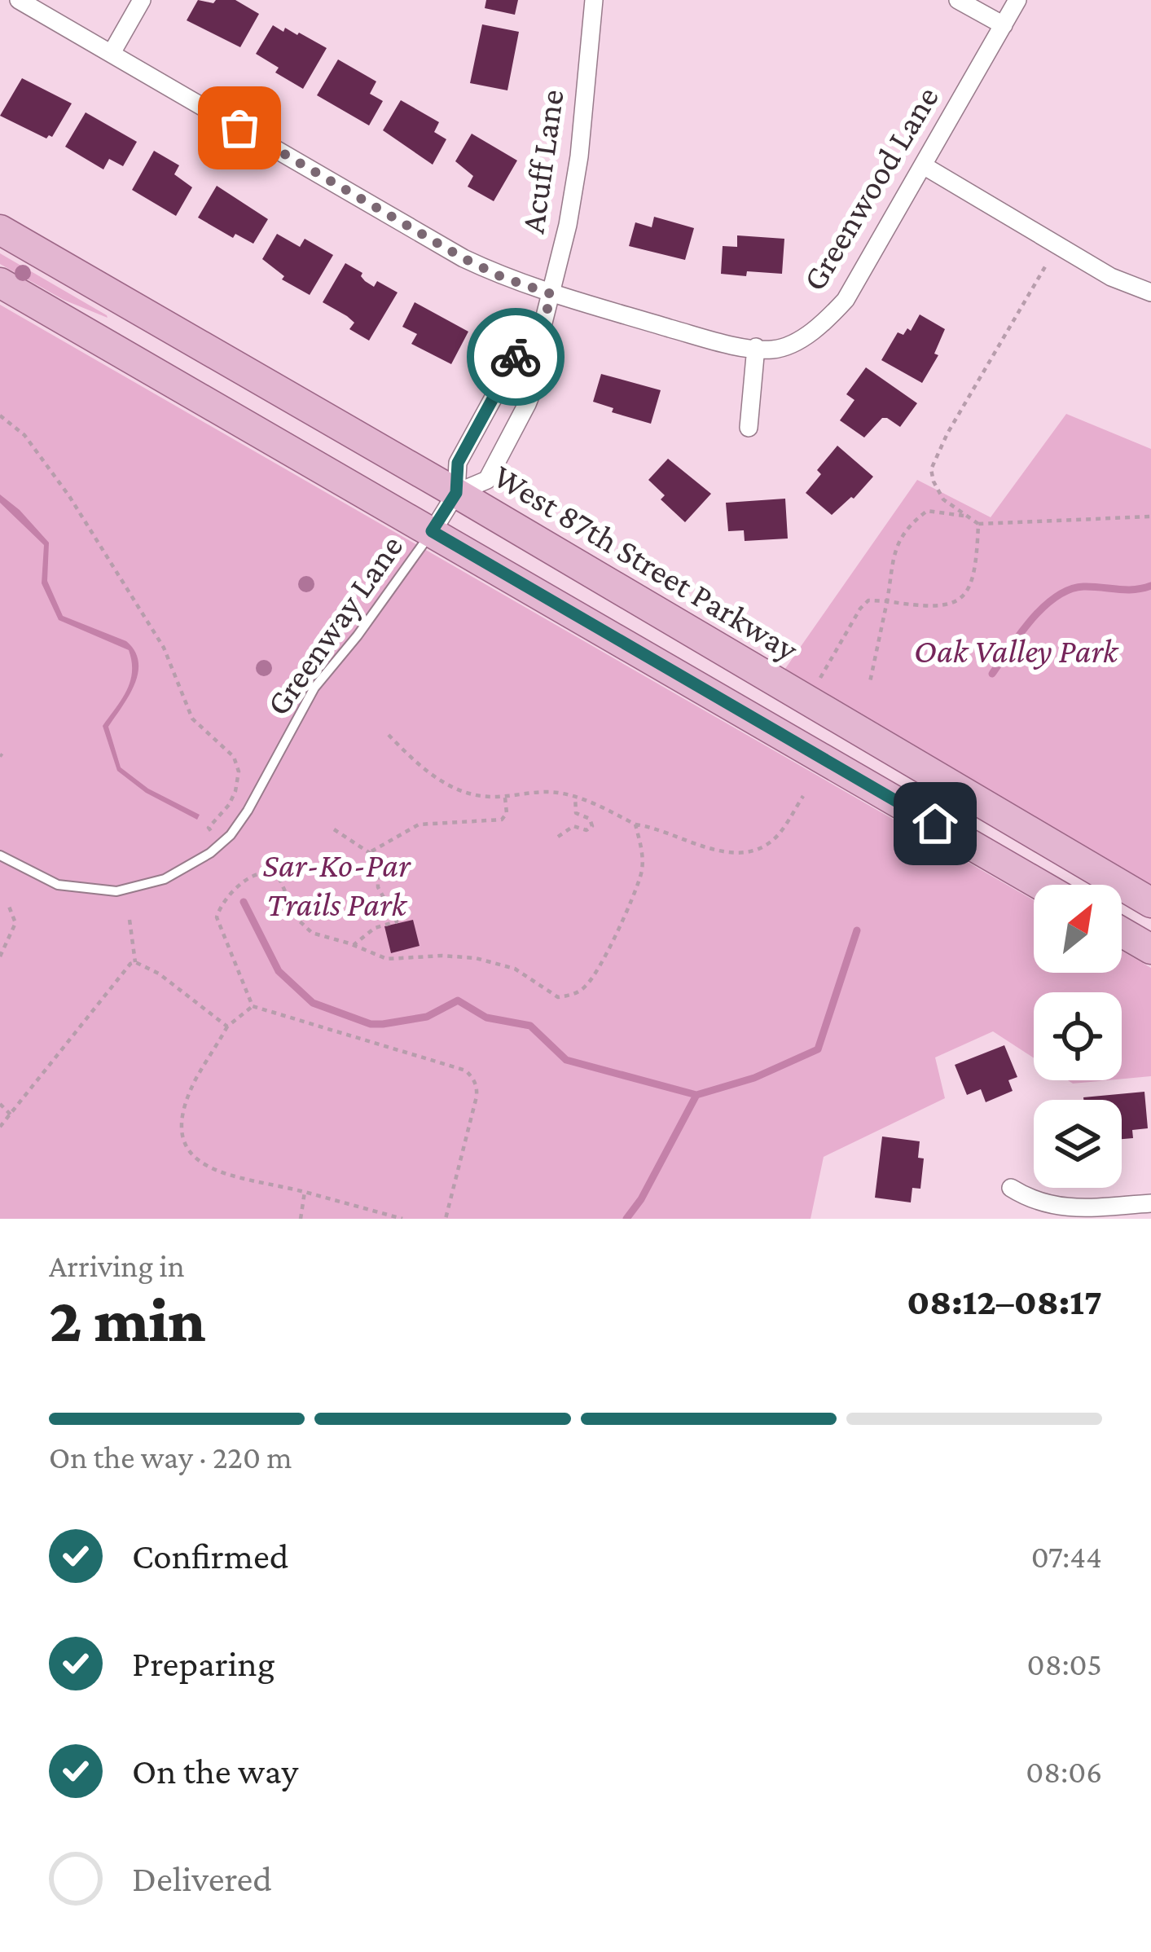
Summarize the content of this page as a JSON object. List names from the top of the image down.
{
  "streets": {
    "main road": ["West 87th Street Parkway"],
    "street": ["Acuff Lane", "Greenwood Lane"],
    "lane": ["Greenway Lane"]
  },
  "crossings": [
    ["Acuff Lane", "Greenwood Lane"],
    ["Acuff Lane", "West 87th Street Parkway"],
    ["Acuff Lane", "Greenway Lane"]
  ],
  "parks": ["Oak Valley Park", "Sar-Ko-Par Trails Park"],
  "north": "top right",
  "page": {
    "heading": ["2 min", "Arriving in", "08:12–08:17"],
    "bar": "On the way · 220 m",
    "list": [
      ["Confirmed", "07:44"],
      ["Preparing", "08:05"],
      ["On the way", "08:06"],
      "Delivered"
    ]
  }
}
